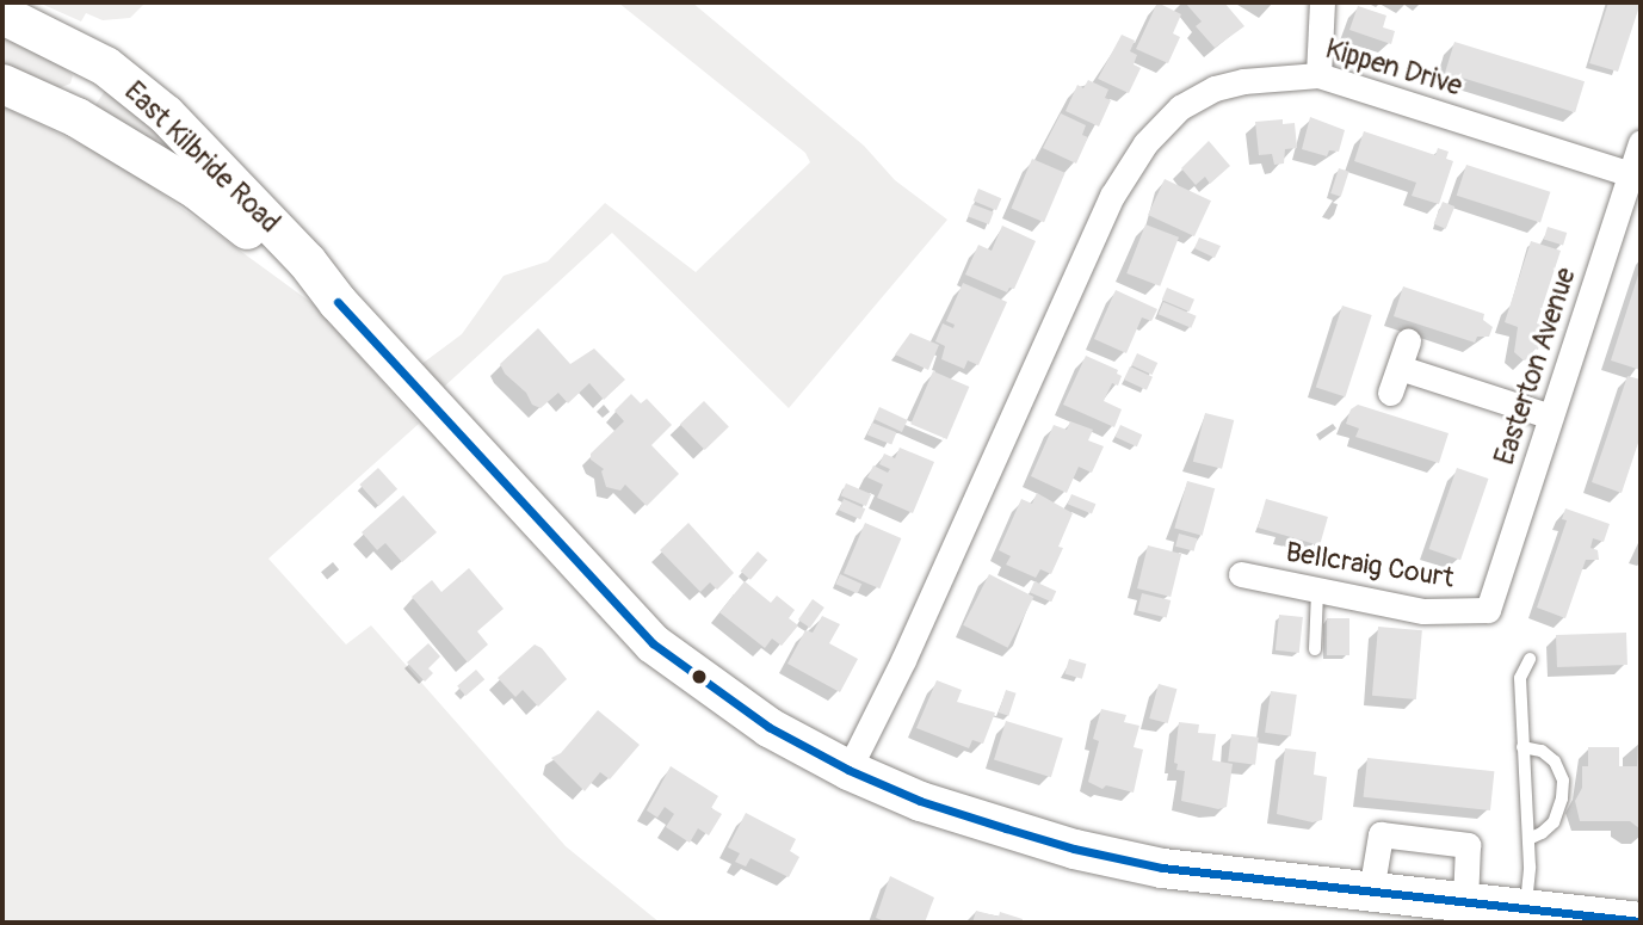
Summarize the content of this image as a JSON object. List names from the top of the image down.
{
  "streets": {
    "main road": ["East Kilbride Road"],
    "street": ["Kippen Drive", "Easterton Avenue", "Bellcraig Court"]
  },
  "crossings": [
    ["Kippen Drive", "East Kilbride Road"],
    ["Kippen Drive", "Easterton Avenue"],
    ["Easterton Avenue", "Bellcraig Court"]
  ]
}
